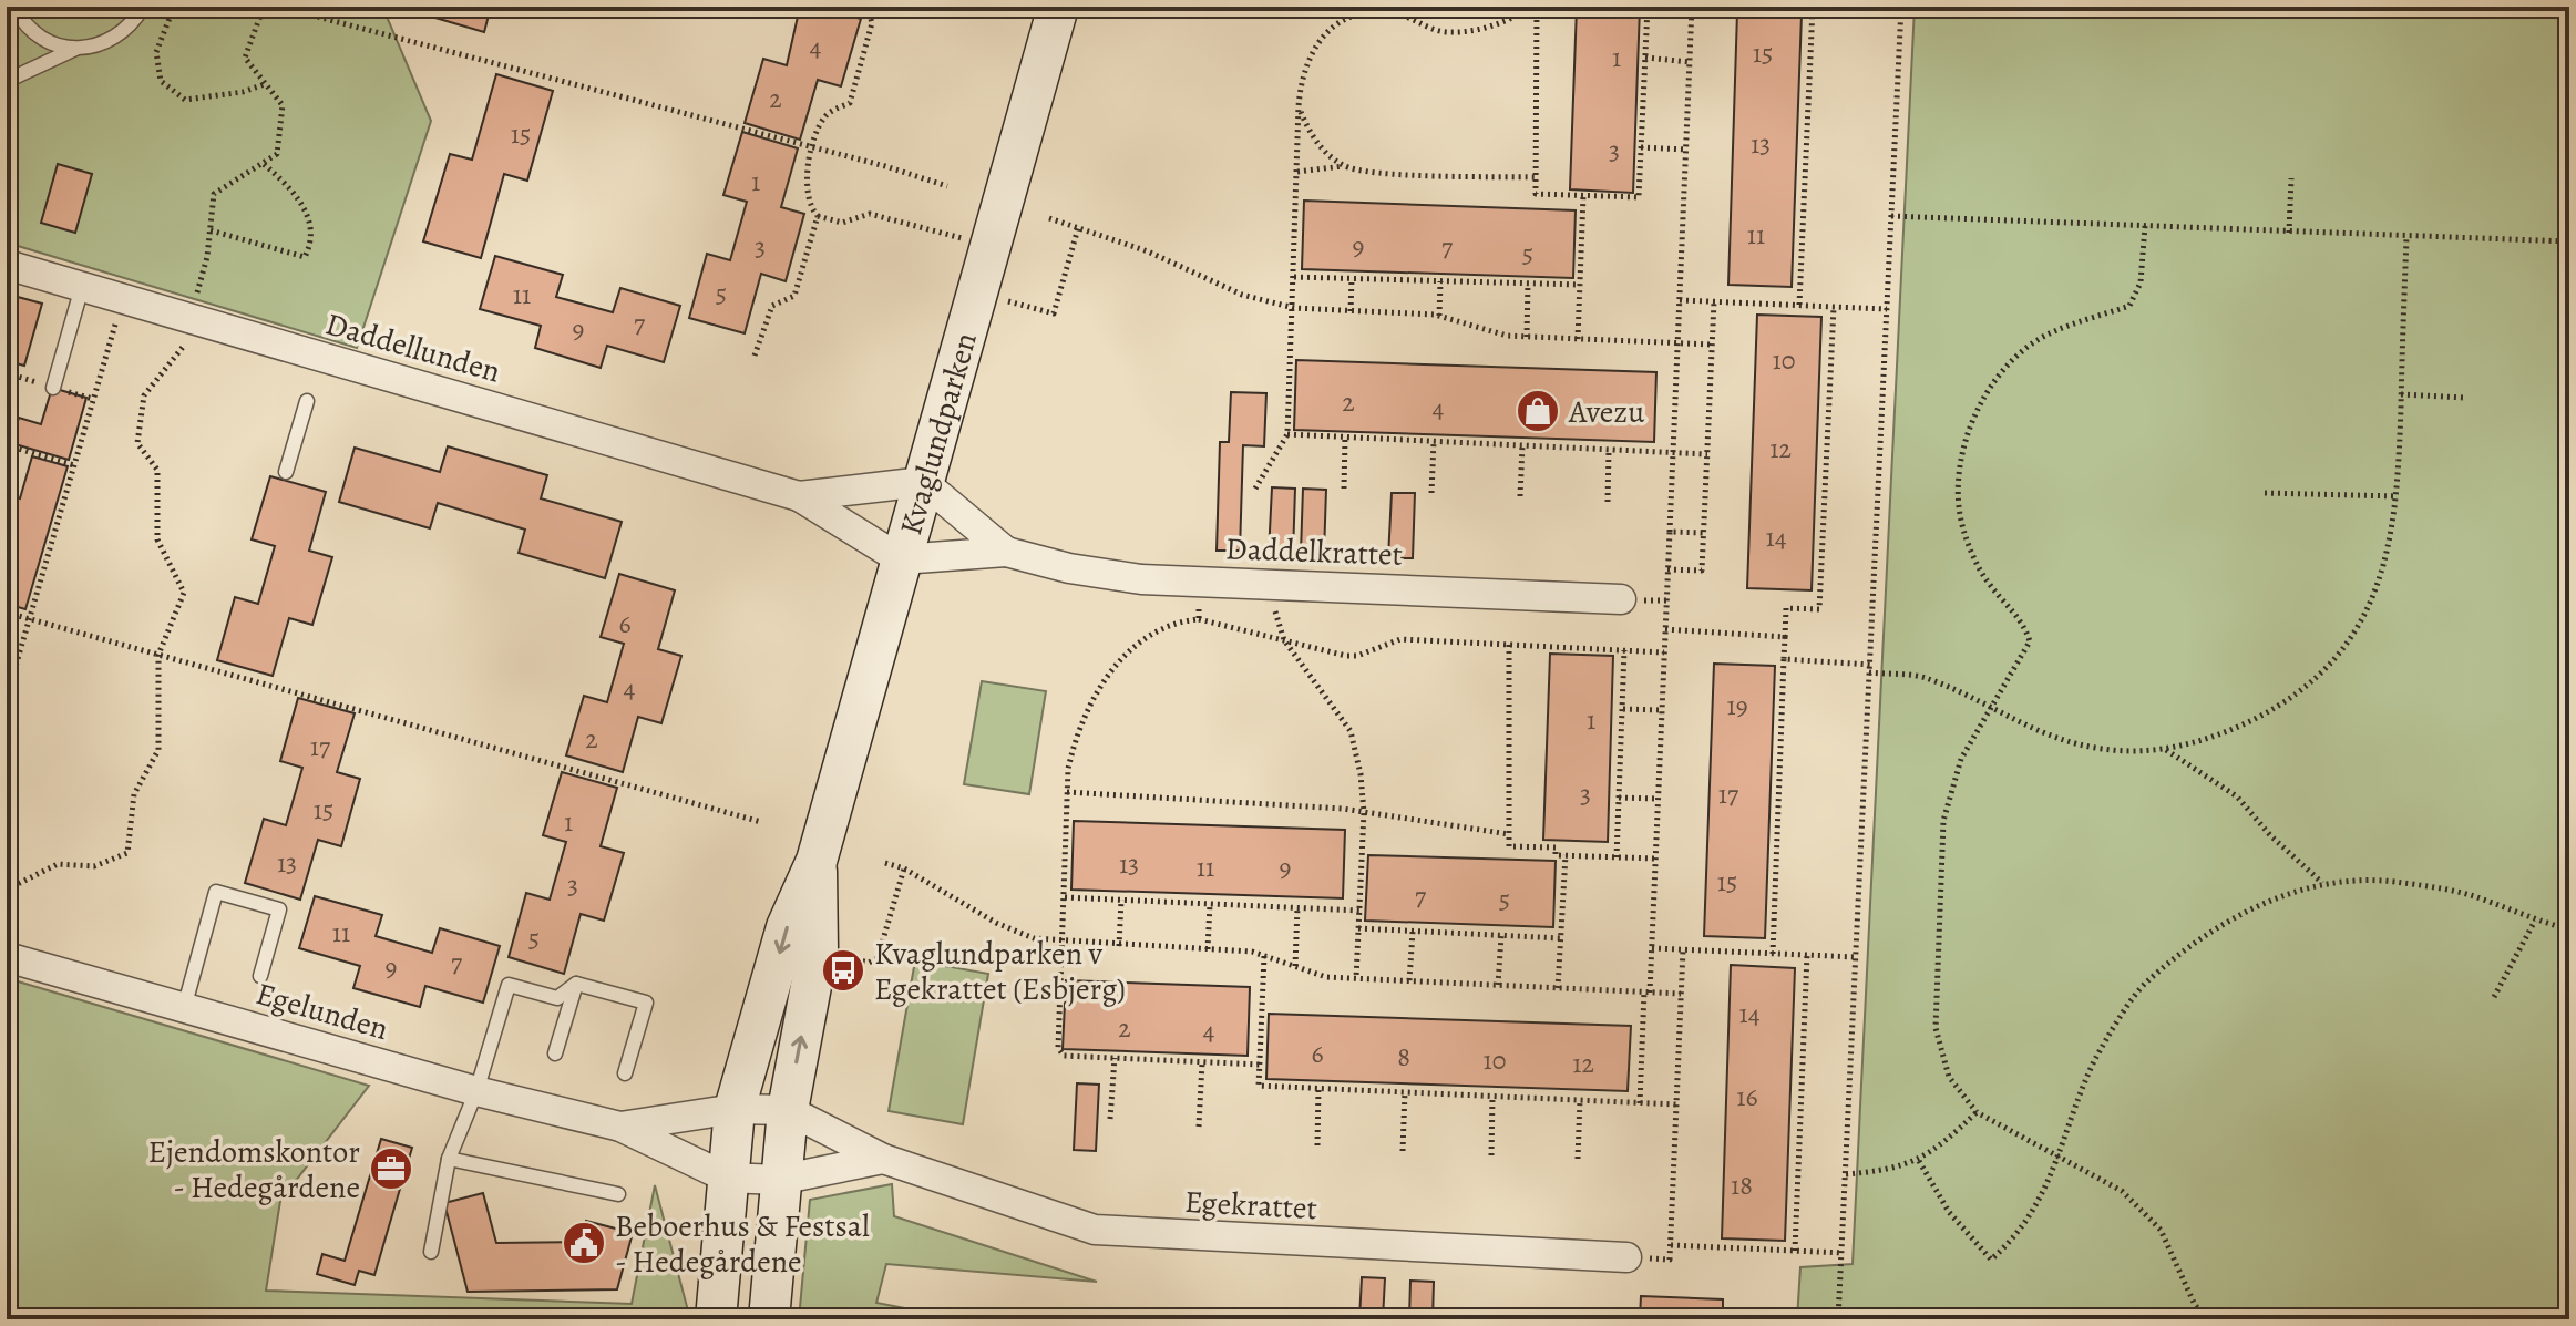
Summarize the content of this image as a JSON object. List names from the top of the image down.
{
  "streets": {
    "street": [
      "Daddellunden",
      "Kvaglundparken",
      "Daddelkrattet",
      "Egelunden",
      "Egekrattet"
    ]
  },
  "crossings": [
    ["Daddellunden", "Kvaglundparken"],
    ["Daddellunden", "Daddelkrattet"],
    ["Kvaglundparken", "Daddelkrattet"],
    ["Kvaglundparken", "Egelunden"],
    ["Kvaglundparken", "Egekrattet"],
    ["Egelunden", "Egekrattet"]
  ],
  "places": {
    "shop": ["Avezu"],
    "bus stop": ["Kvaglundparken v Egekrattet (Esbjerg)"],
    "office": ["Ejendomskontor - Hedegårdene"],
    "public building": ["Beboerhus & Festsal - Hedegårdene"]
  },
  "house_numbers": [
    "4",
    "15",
    "1",
    "2",
    "15",
    "13",
    "3",
    "1",
    "11",
    "9",
    "3",
    "7",
    "5",
    "5",
    "11",
    "7",
    "9",
    "10",
    "2",
    "4",
    "12",
    "14",
    "6",
    "4",
    "19",
    "1",
    "2",
    "17",
    "3",
    "17",
    "15",
    "1",
    "13",
    "13",
    "11",
    "9",
    "15",
    "3",
    "7",
    "5",
    "11",
    "5",
    "7",
    "9",
    "14",
    "2",
    "4",
    "6",
    "8",
    "10",
    "12",
    "16",
    "18"
  ]
}
